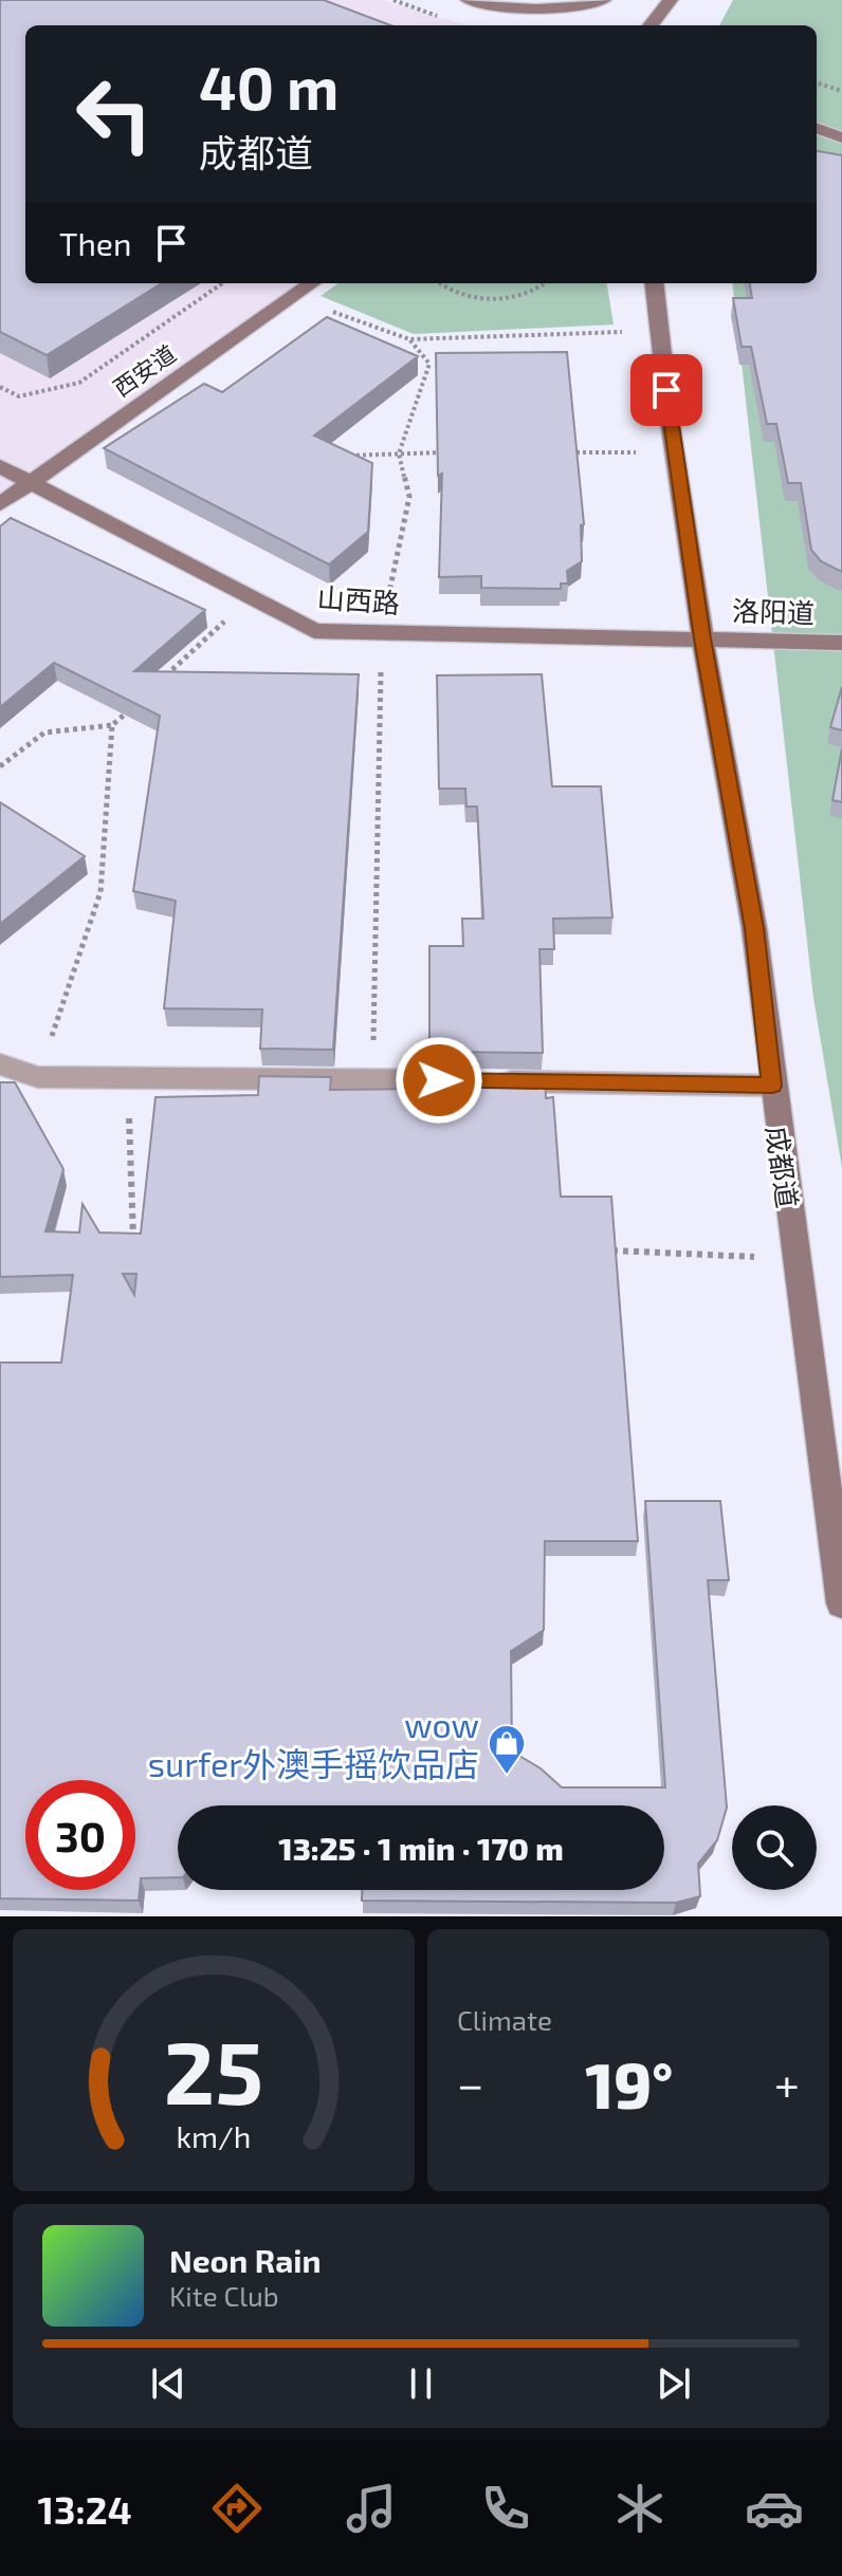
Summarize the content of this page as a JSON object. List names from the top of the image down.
{
  "streets": {
    "street": [
      "西安道",
      "山西路",
      "洛阳道",
      "成都道"
    ]
  },
  "crossings": [
    ["西安道", "山西路"],
    ["山西路", "洛阳道"],
    ["山西路", "成都道"],
    ["洛阳道", "成都道"]
  ],
  "places": {
    "shop": ["wow surfer外澳手摇饮品店"]
  },
  "page": {
    "turn": ["40 m", "成都道"],
    "then": "Then",
    "limit": "30",
    "trip": "13:25 · 1 min · 170 m",
    "tile": "Climate",
    "heat": ["−", "19°", "+"],
    "song": ["Neon Rain", "Kite Club"],
    "tabs": "13:24",
    "gauge": ["25", "km/h"]
  }
}
